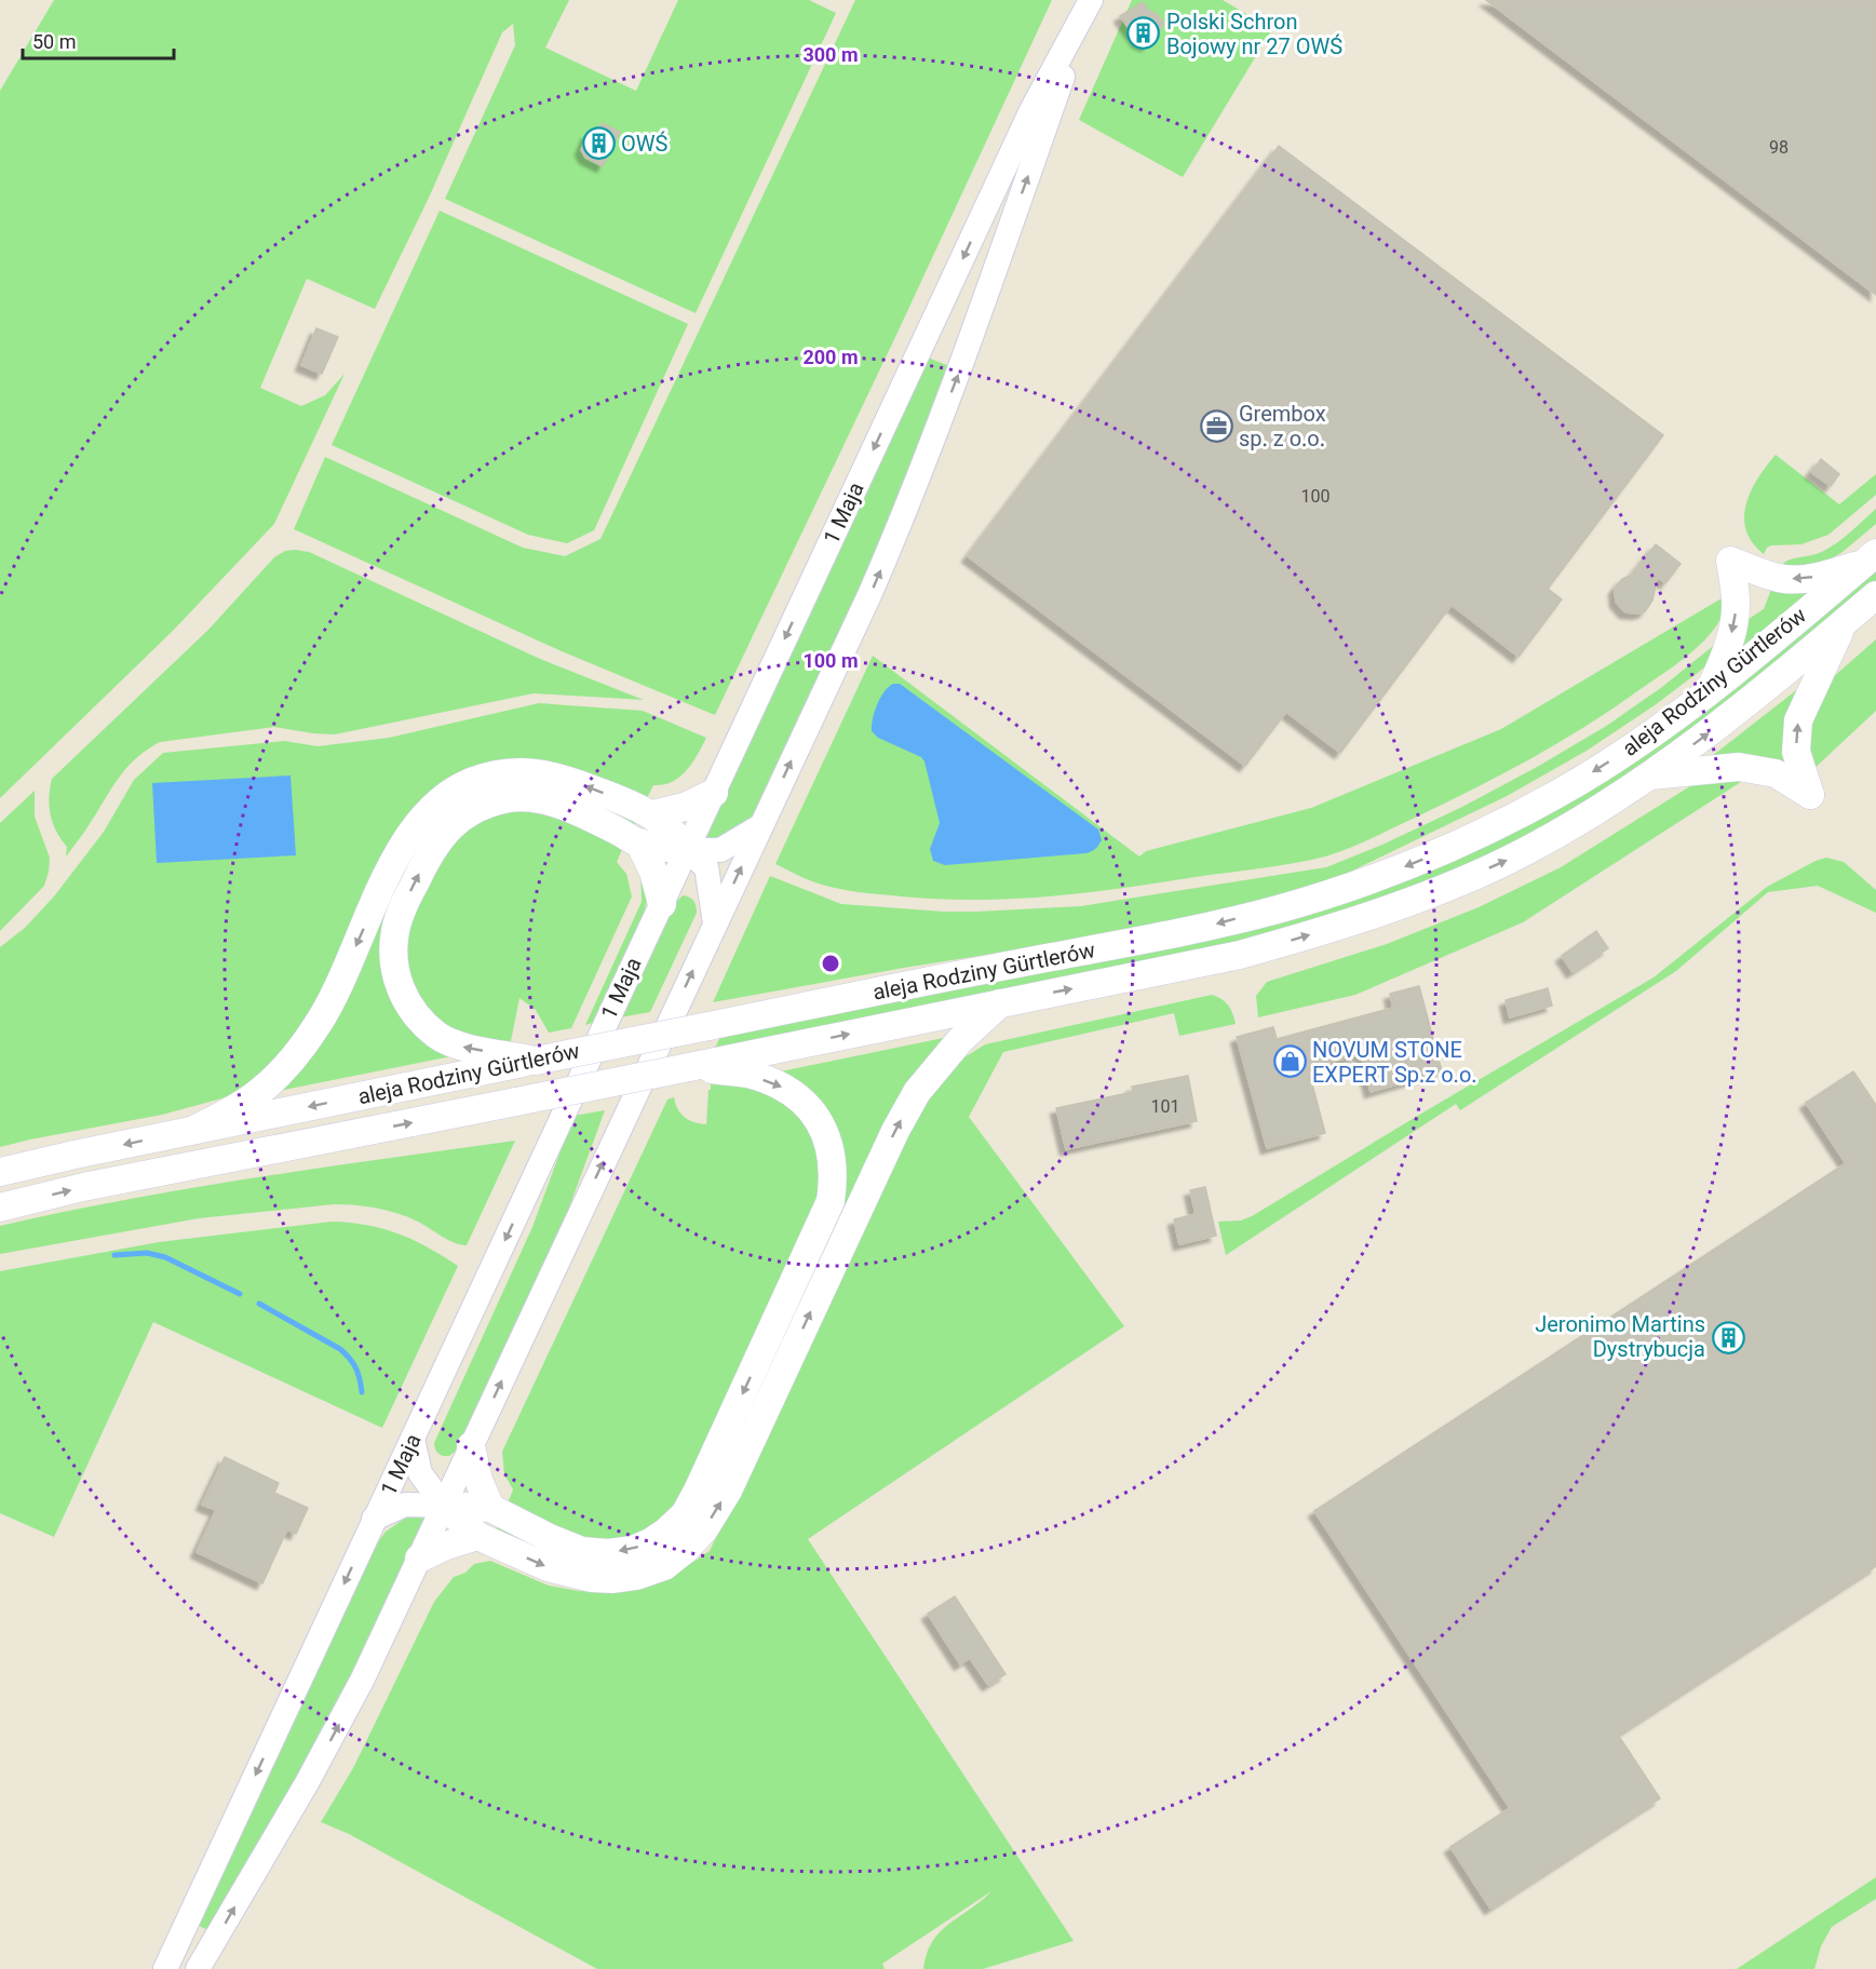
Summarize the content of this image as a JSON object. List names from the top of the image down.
{
  "streets": {
    "main road": ["aleja Rodziny Gürtlerów"],
    "street": ["1 Maja"]
  },
  "places": {
    "building": ["Polski Schron Bojowy nr 27 OWŚ", "OWŚ", "Jeronimo Martins Dystrybucja"],
    "office": ["Grembox sp. z o.o."],
    "shop": ["NOVUM STONE EXPERT Sp.z o.o."]
  },
  "house_numbers": ["98", "100", "101"],
  "scale_bar": "50 m",
  "rings": ["300 m", "200 m", "100 m"]
}
